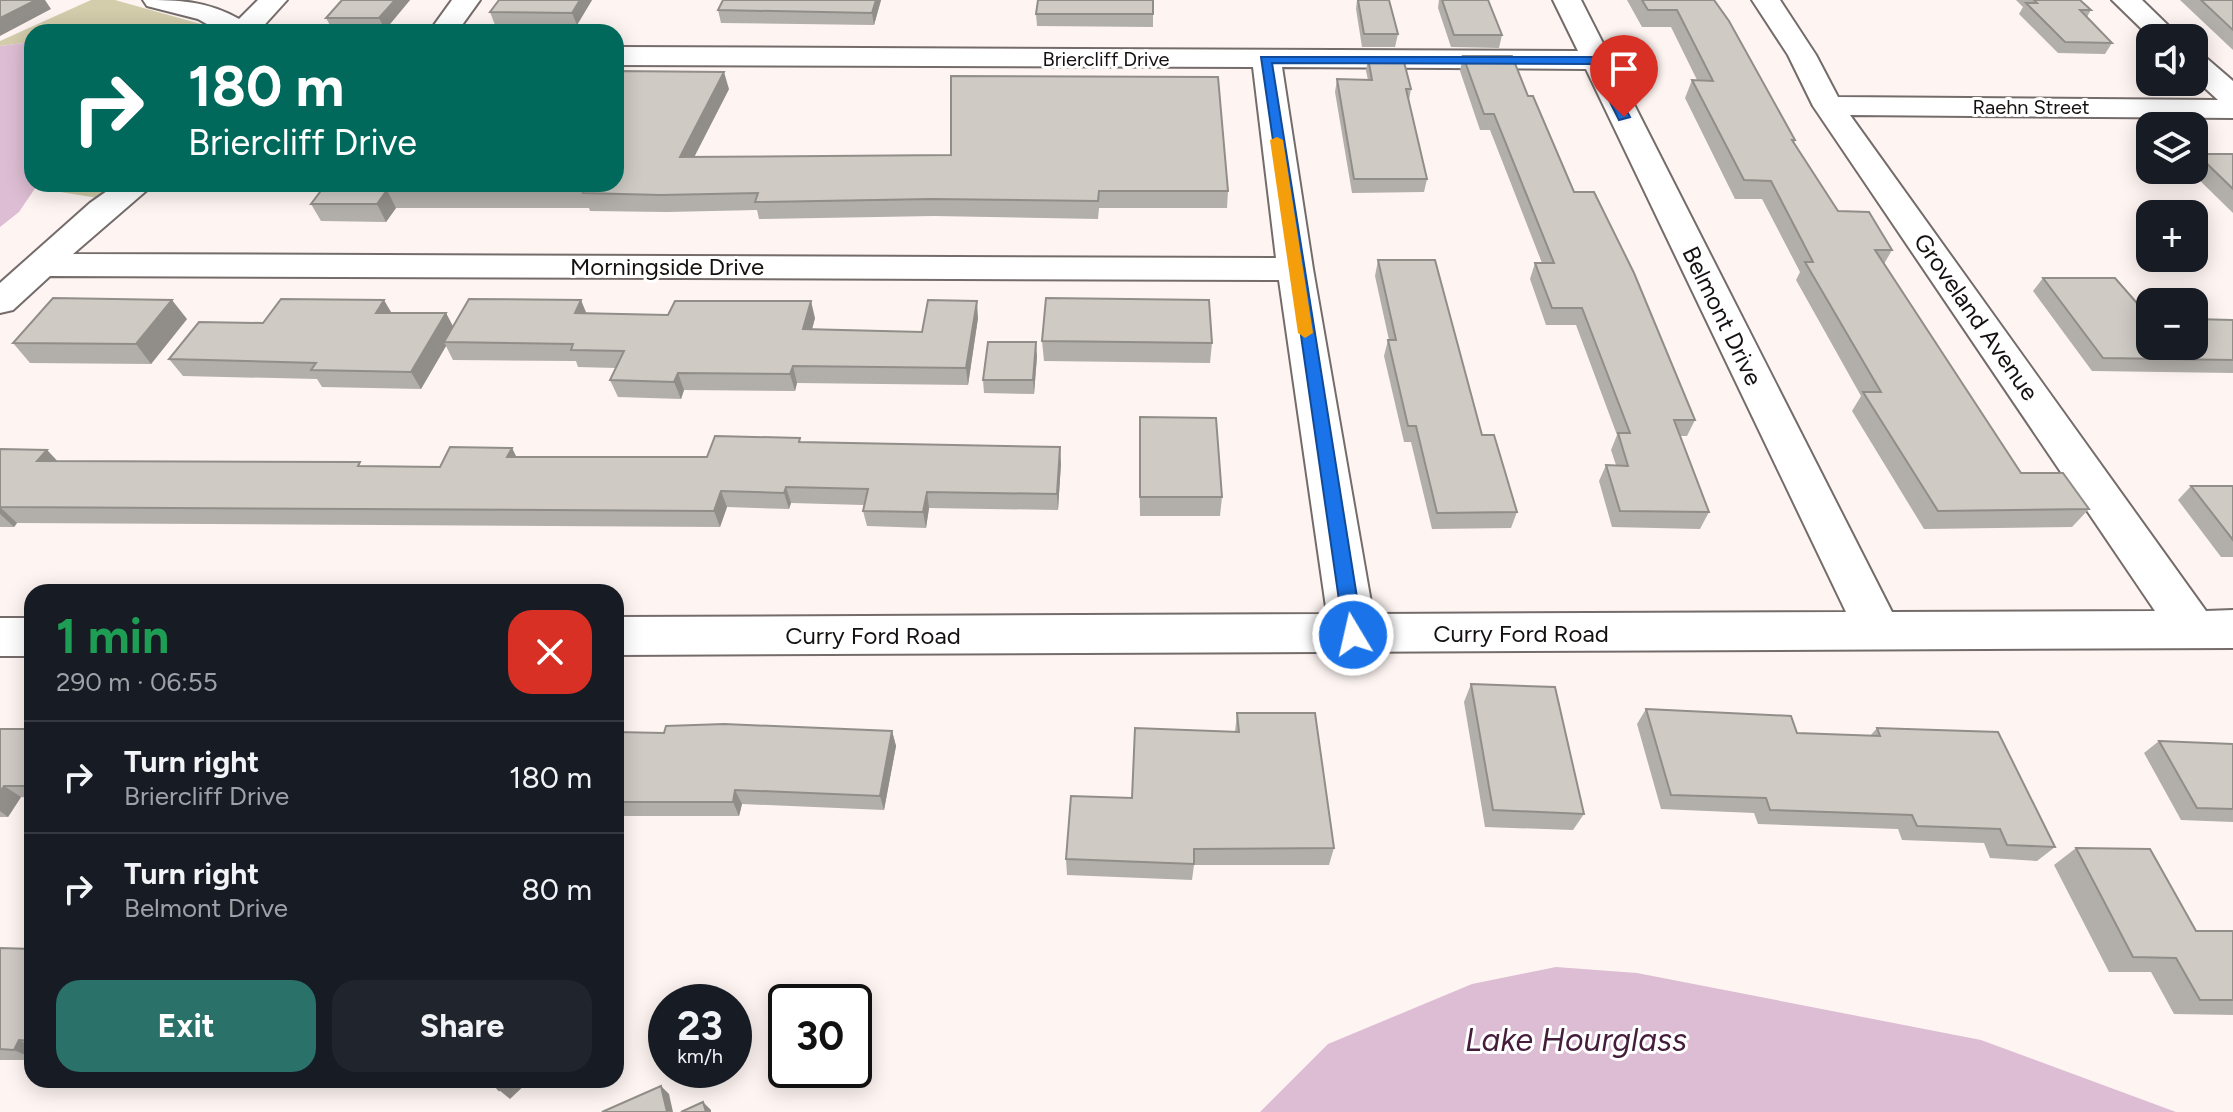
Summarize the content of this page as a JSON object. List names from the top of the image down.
{
  "streets": {
    "street": [
      "Briercliff Drive",
      "Raehn Street",
      "Morningside Drive",
      "Belmont Drive",
      "Groveland Avenue",
      "Curry Ford Road"
    ]
  },
  "crossings": [
    ["Briercliff Drive", "Belmont Drive"],
    ["Raehn Street", "Groveland Avenue"],
    ["Belmont Drive", "Curry Ford Road"],
    ["Groveland Avenue", "Curry Ford Road"]
  ],
  "water": ["Lake Hourglass"],
  "page": {
    "map_buttons": ["+", "−"],
    "turn": ["180 m", "Briercliff Drive"],
    "heading": ["1 min", "290 m · 06:55"],
    "list": [
      {
        "name": "Turn right",
        "note": "Briercliff Drive",
        "value": "180 m"
      },
      {
        "name": "Turn right",
        "note": "Belmont Drive",
        "value": "80 m"
      }
    ],
    "buttons": ["Exit", "Share"],
    "speed": "23 km/h",
    "limit": "30"
  }
}
